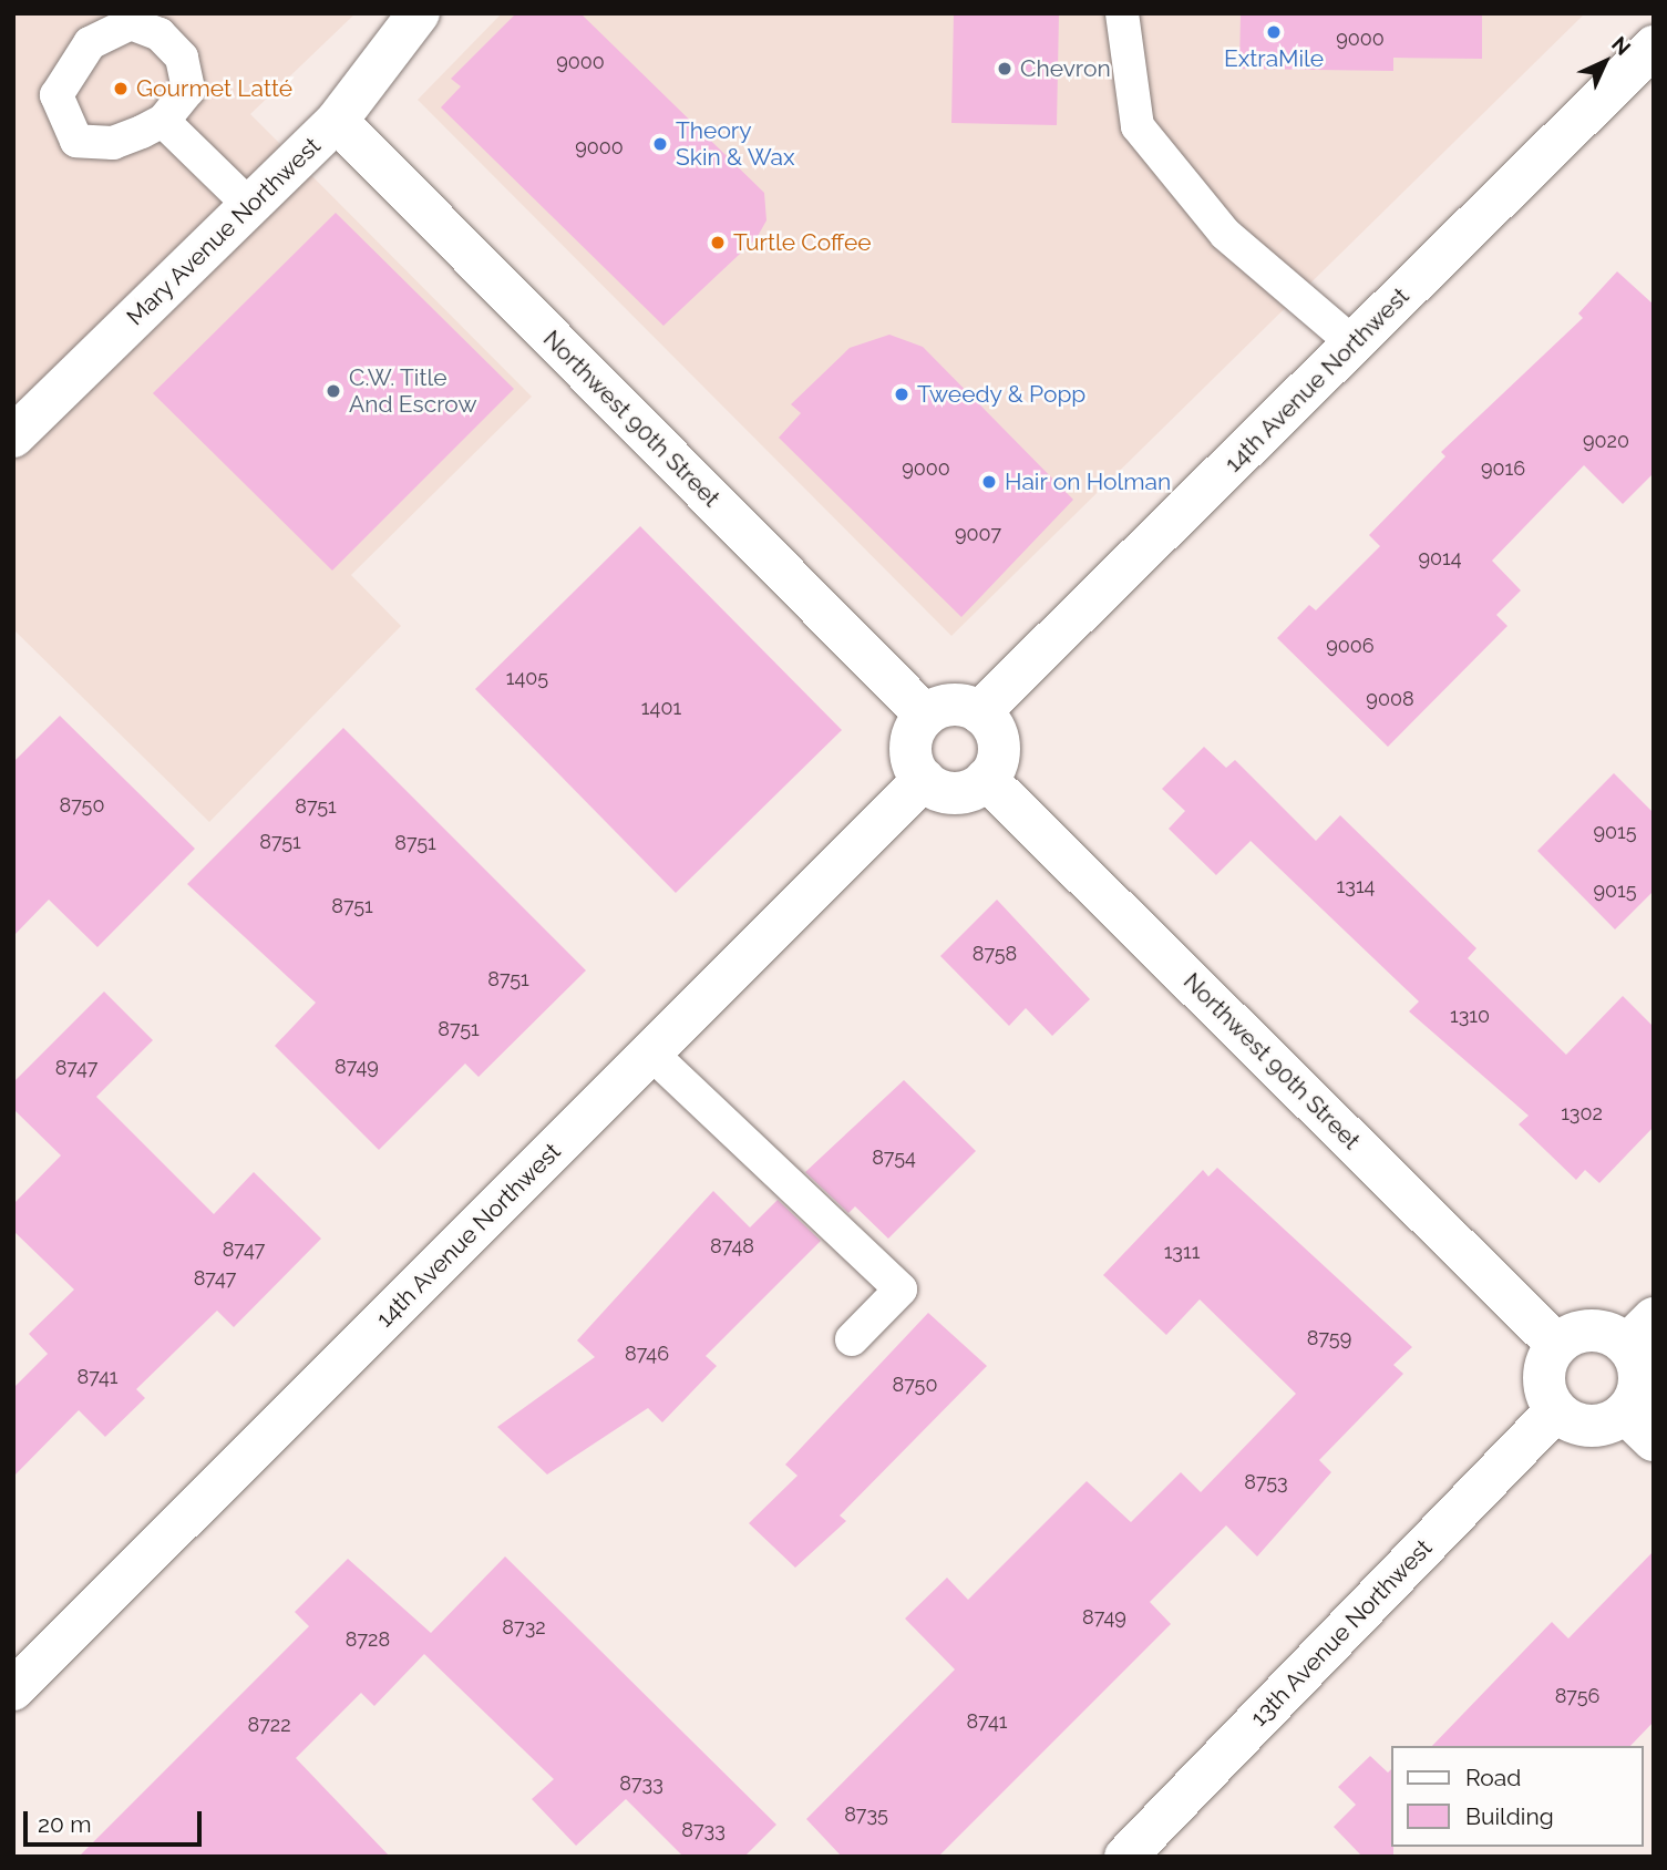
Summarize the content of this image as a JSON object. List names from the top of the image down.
{
  "streets": {
    "street": [
      "Mary Avenue Northwest",
      "14th Avenue Northwest",
      "Northwest 90th Street",
      "13th Avenue Northwest"
    ]
  },
  "crossings": [
    ["Mary Avenue Northwest", "Northwest 90th Street"],
    ["14th Avenue Northwest", "Northwest 90th Street"],
    ["Northwest 90th Street", "13th Avenue Northwest"]
  ],
  "places": [
    "ExtraMile",
    "Chevron",
    "Gourmet Latté",
    "Theory Skin & Wax",
    "Turtle Coffee",
    "C.W. Title And Escrow",
    "Tweedy & Popp",
    "Hair on Holman"
  ],
  "house_numbers": [
    "9000",
    "9000",
    "9000",
    "9020",
    "9000",
    "9016",
    "9007",
    "9014",
    "9006",
    "1405",
    "9008",
    "1401",
    "8750",
    "8751",
    "9015",
    "8751",
    "8751",
    "1314",
    "9015",
    "8751",
    "8758",
    "8751",
    "1310",
    "8751",
    "8749",
    "8747",
    "1302",
    "8754",
    "8748",
    "8747",
    "1311",
    "8747",
    "8759",
    "8746",
    "8741",
    "8750",
    "8753",
    "8749",
    "8732",
    "8728",
    "8756",
    "8741",
    "8722",
    "8733",
    "8735",
    "8733"
  ],
  "legend": ["Road", "Building"],
  "scale_bar": "20 m",
  "north": "top right"
}
